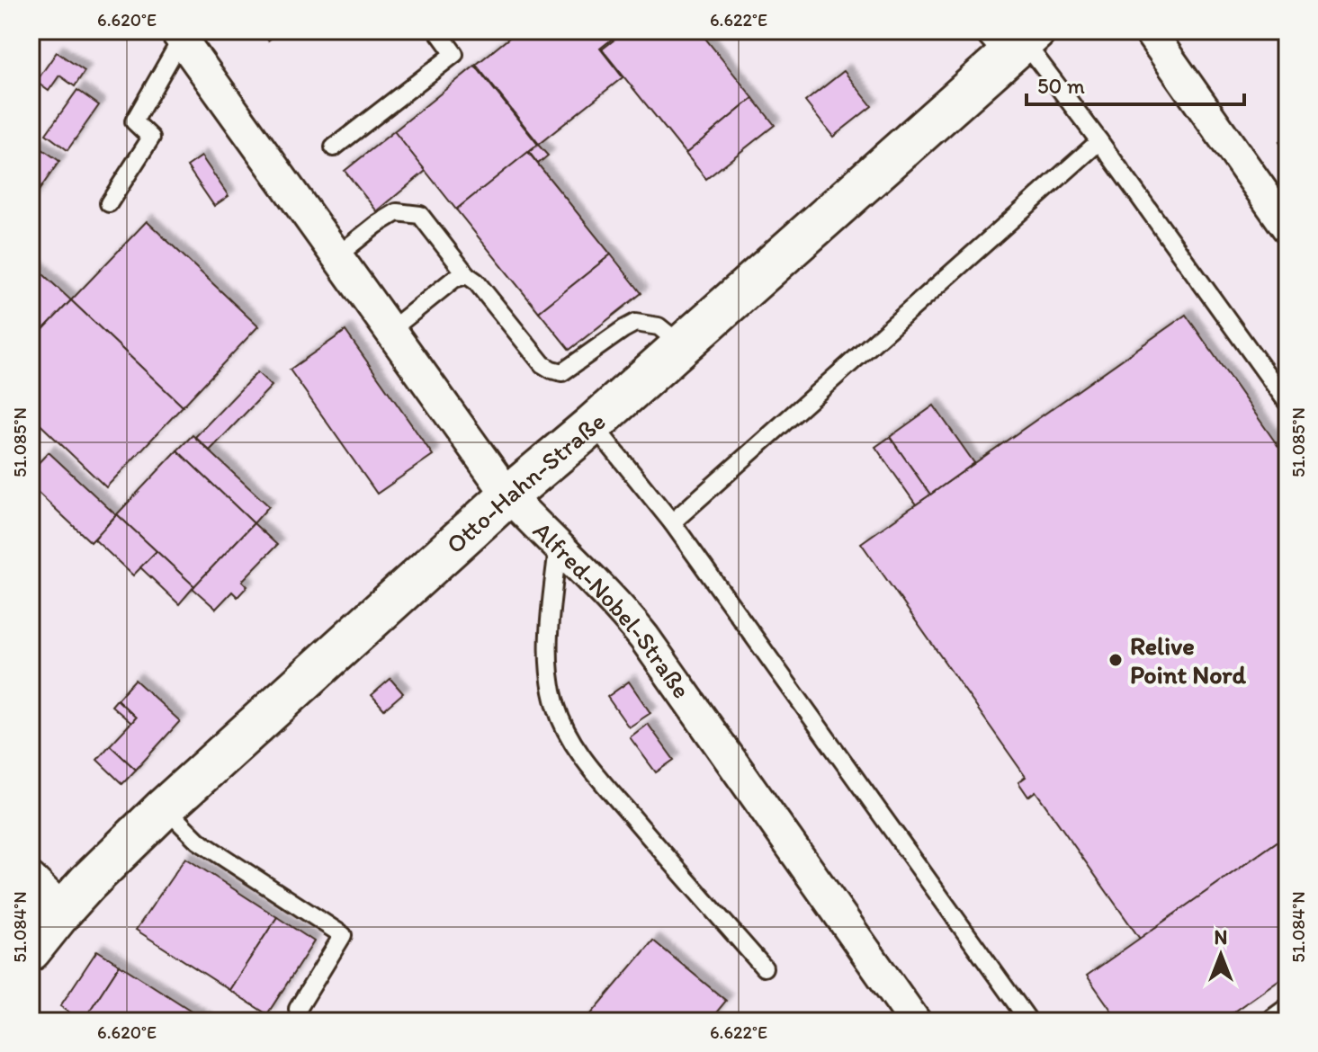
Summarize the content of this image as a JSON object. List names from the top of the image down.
{
  "streets": {
    "street": ["Otto-Hahn-Straße", "Alfred-Nobel-Straße"]
  },
  "crossings": [
    ["Otto-Hahn-Straße", "Alfred-Nobel-Straße"]
  ],
  "places": ["Relive Point Nord"],
  "scale_bar": "50 m",
  "north": "top",
  "coordinates": [
    "6.620°E",
    "6.622°E",
    "51.085°N",
    "51.084°N"
  ]
}
